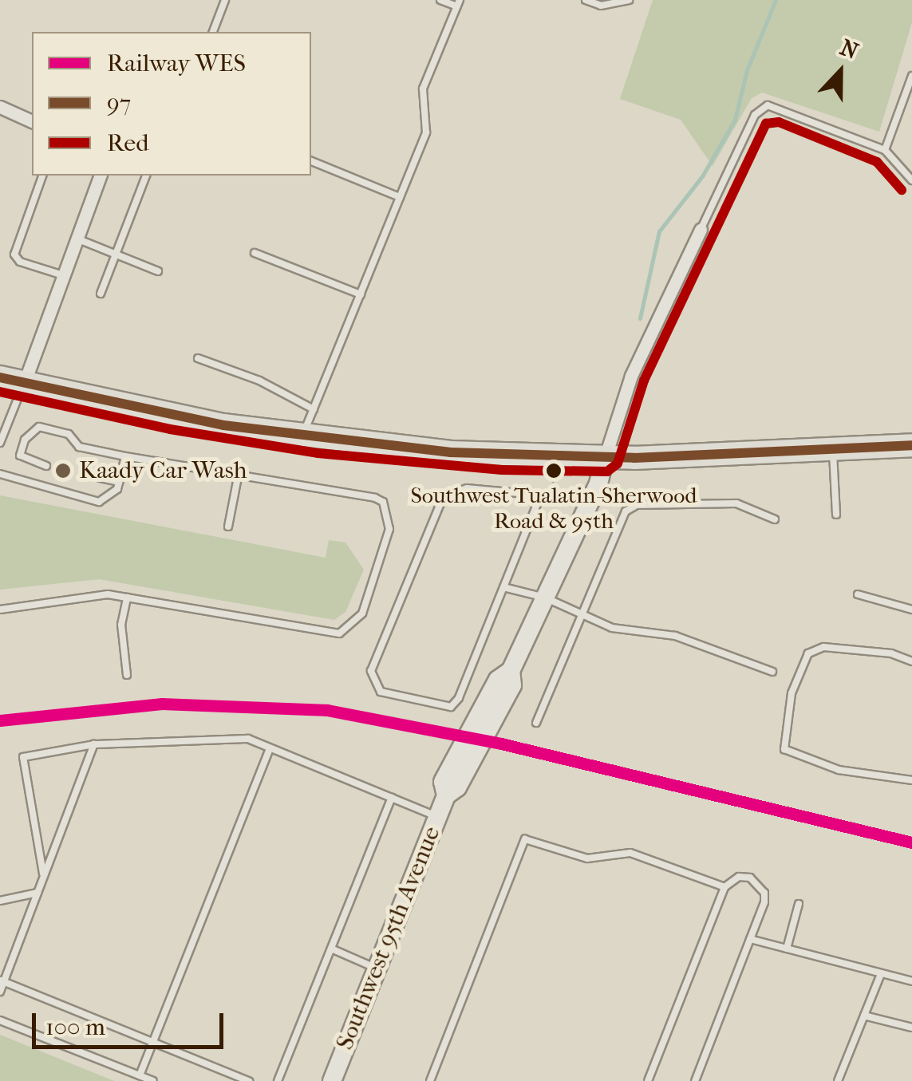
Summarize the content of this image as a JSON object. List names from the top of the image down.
{
  "streets": {
    "street": ["Southwest 95th Avenue"]
  },
  "places": ["Kaady Car Wash", "Southwest Tualatin-Sherwood Road & 95th"],
  "lines": ["transit line Red", "transit line 97", "rail line WES"],
  "legend": ["Railway WES", "97", "Red"],
  "scale_bar": "100 m",
  "north": "top"
}
